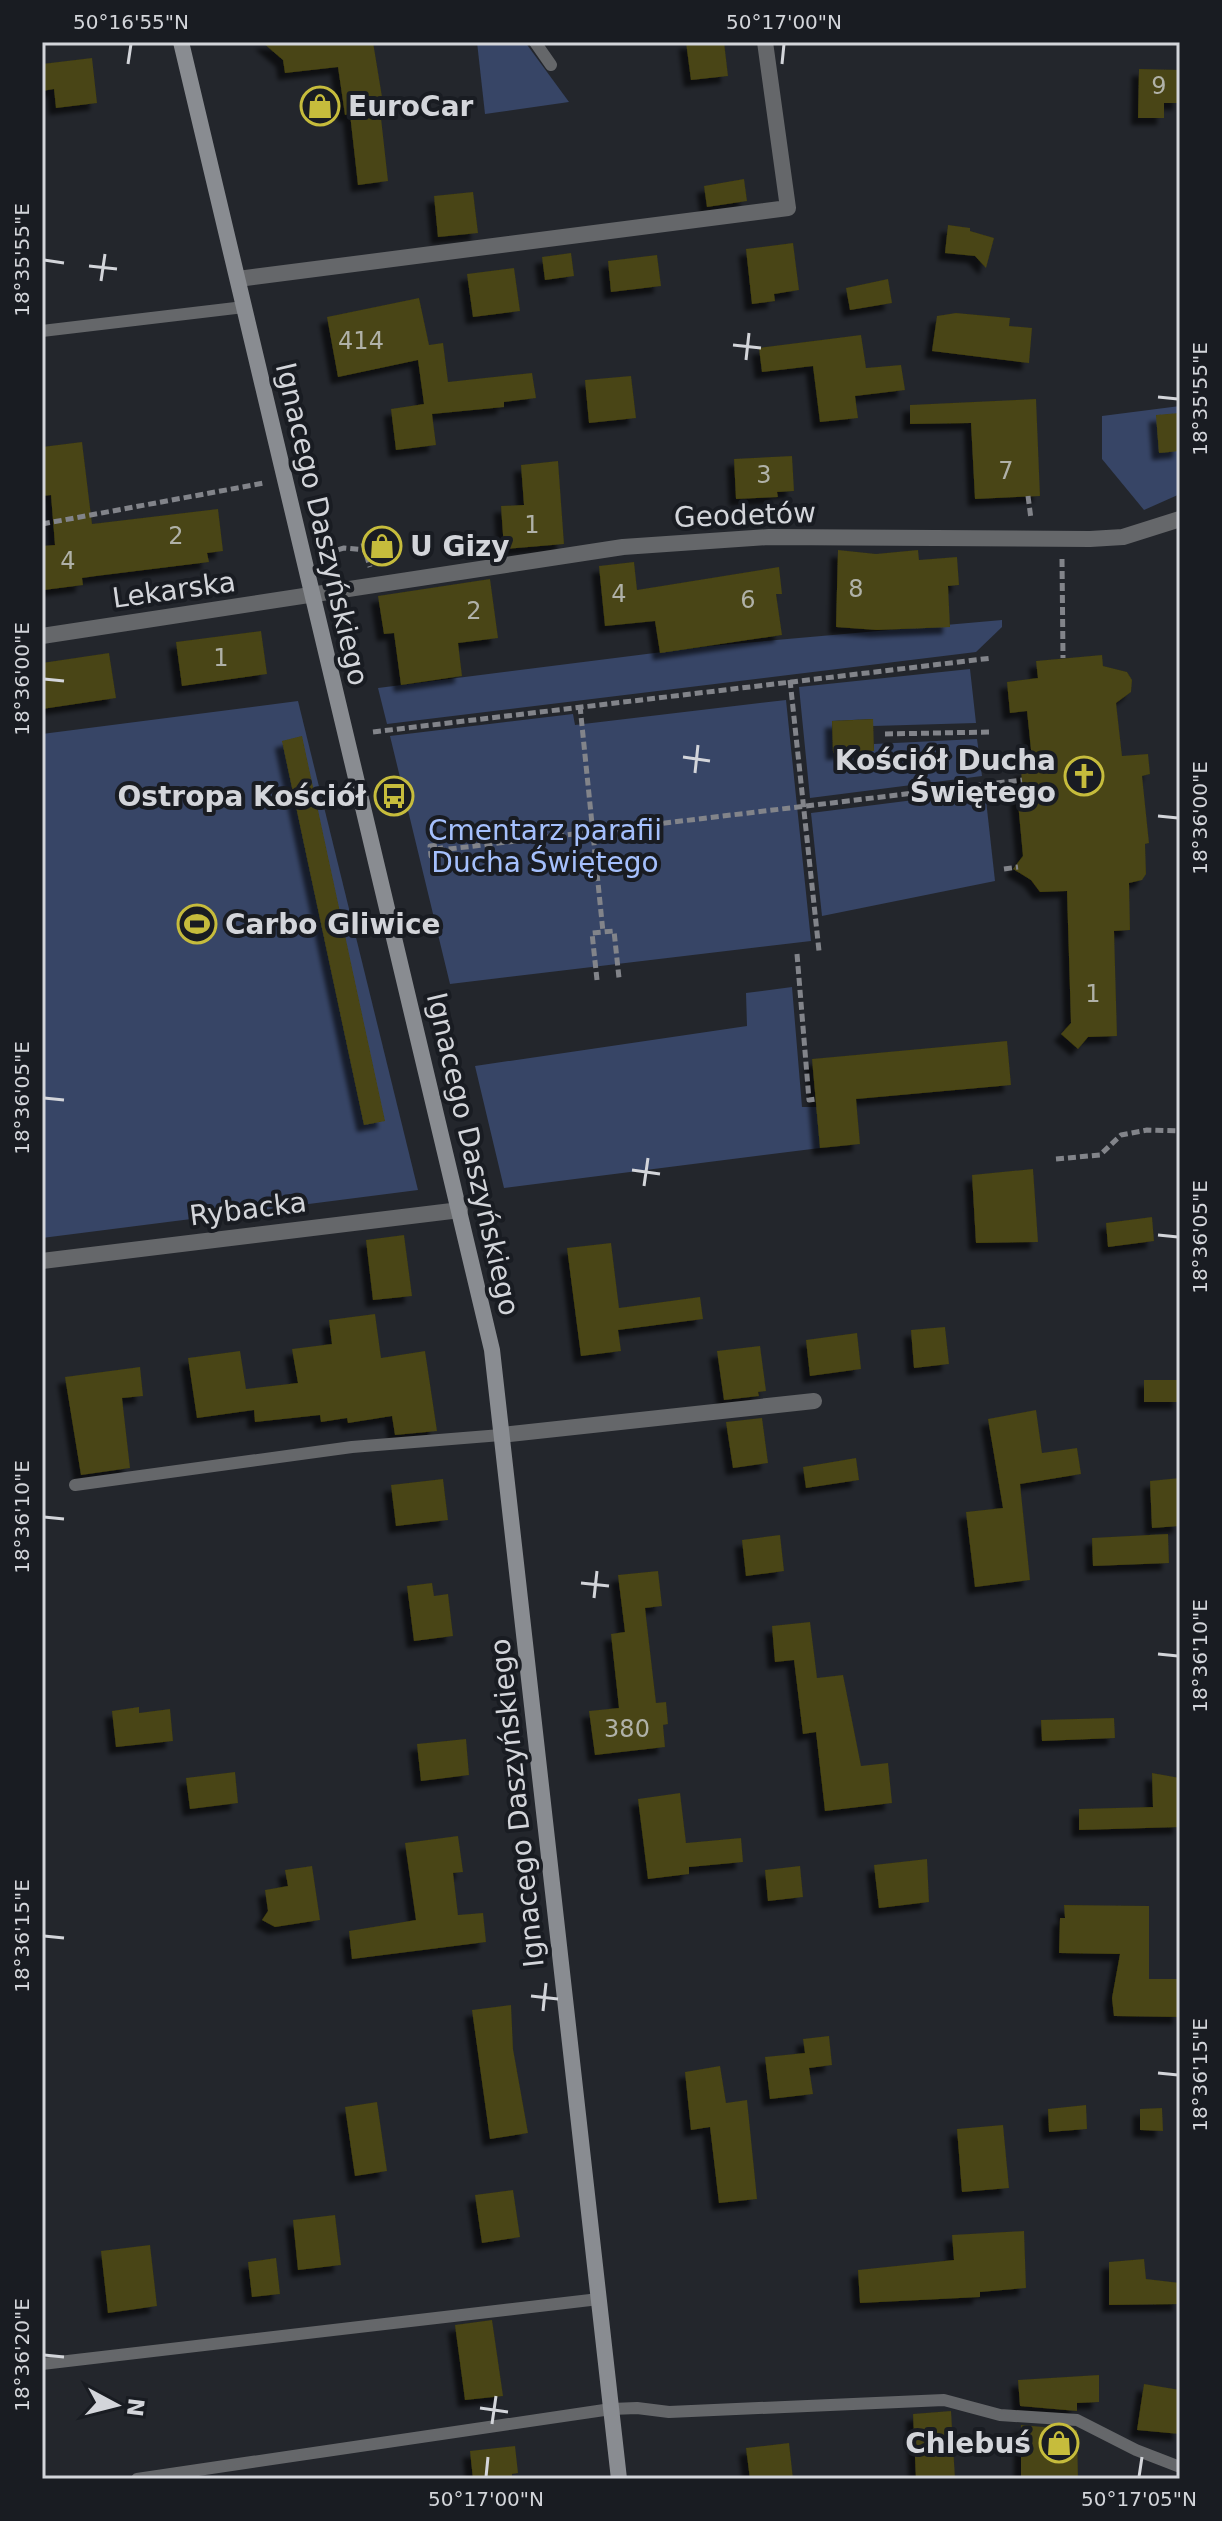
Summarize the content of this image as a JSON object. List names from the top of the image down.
{
  "streets": {
    "main road": ["Ignacego Daszyńskiego"],
    "street": ["Geodetów", "Lekarska", "Rybacka"]
  },
  "crossings": [
    ["Geodetów", "Ignacego Daszyńskiego"],
    ["Geodetów", "Lekarska"],
    ["Ignacego Daszyńskiego", "Lekarska"],
    ["Ignacego Daszyńskiego", "Rybacka"]
  ],
  "parks": ["Cmentarz parafii Ducha Świętego"],
  "places": {
    "shop": ["EuroCar", "U Gizy", "Chlebuś"],
    "church": ["Kościół Ducha Świętego"],
    "bus stop": ["Ostropa Kościół"],
    "sports": ["Carbo Gliwice"]
  },
  "house_numbers": [
    "9",
    "414",
    "7",
    "3",
    "1",
    "2",
    "4",
    "8",
    "4",
    "6",
    "2",
    "1",
    "1",
    "380"
  ],
  "north": "right",
  "coordinates": [
    "50°16'55\"N",
    "50°17'00\"N",
    "18°35'55\"E",
    "18°36'00\"E",
    "18°36'05\"E",
    "18°36'10\"E",
    "18°36'15\"E",
    "18°36'20\"E",
    "50°17'05\"N"
  ]
}
